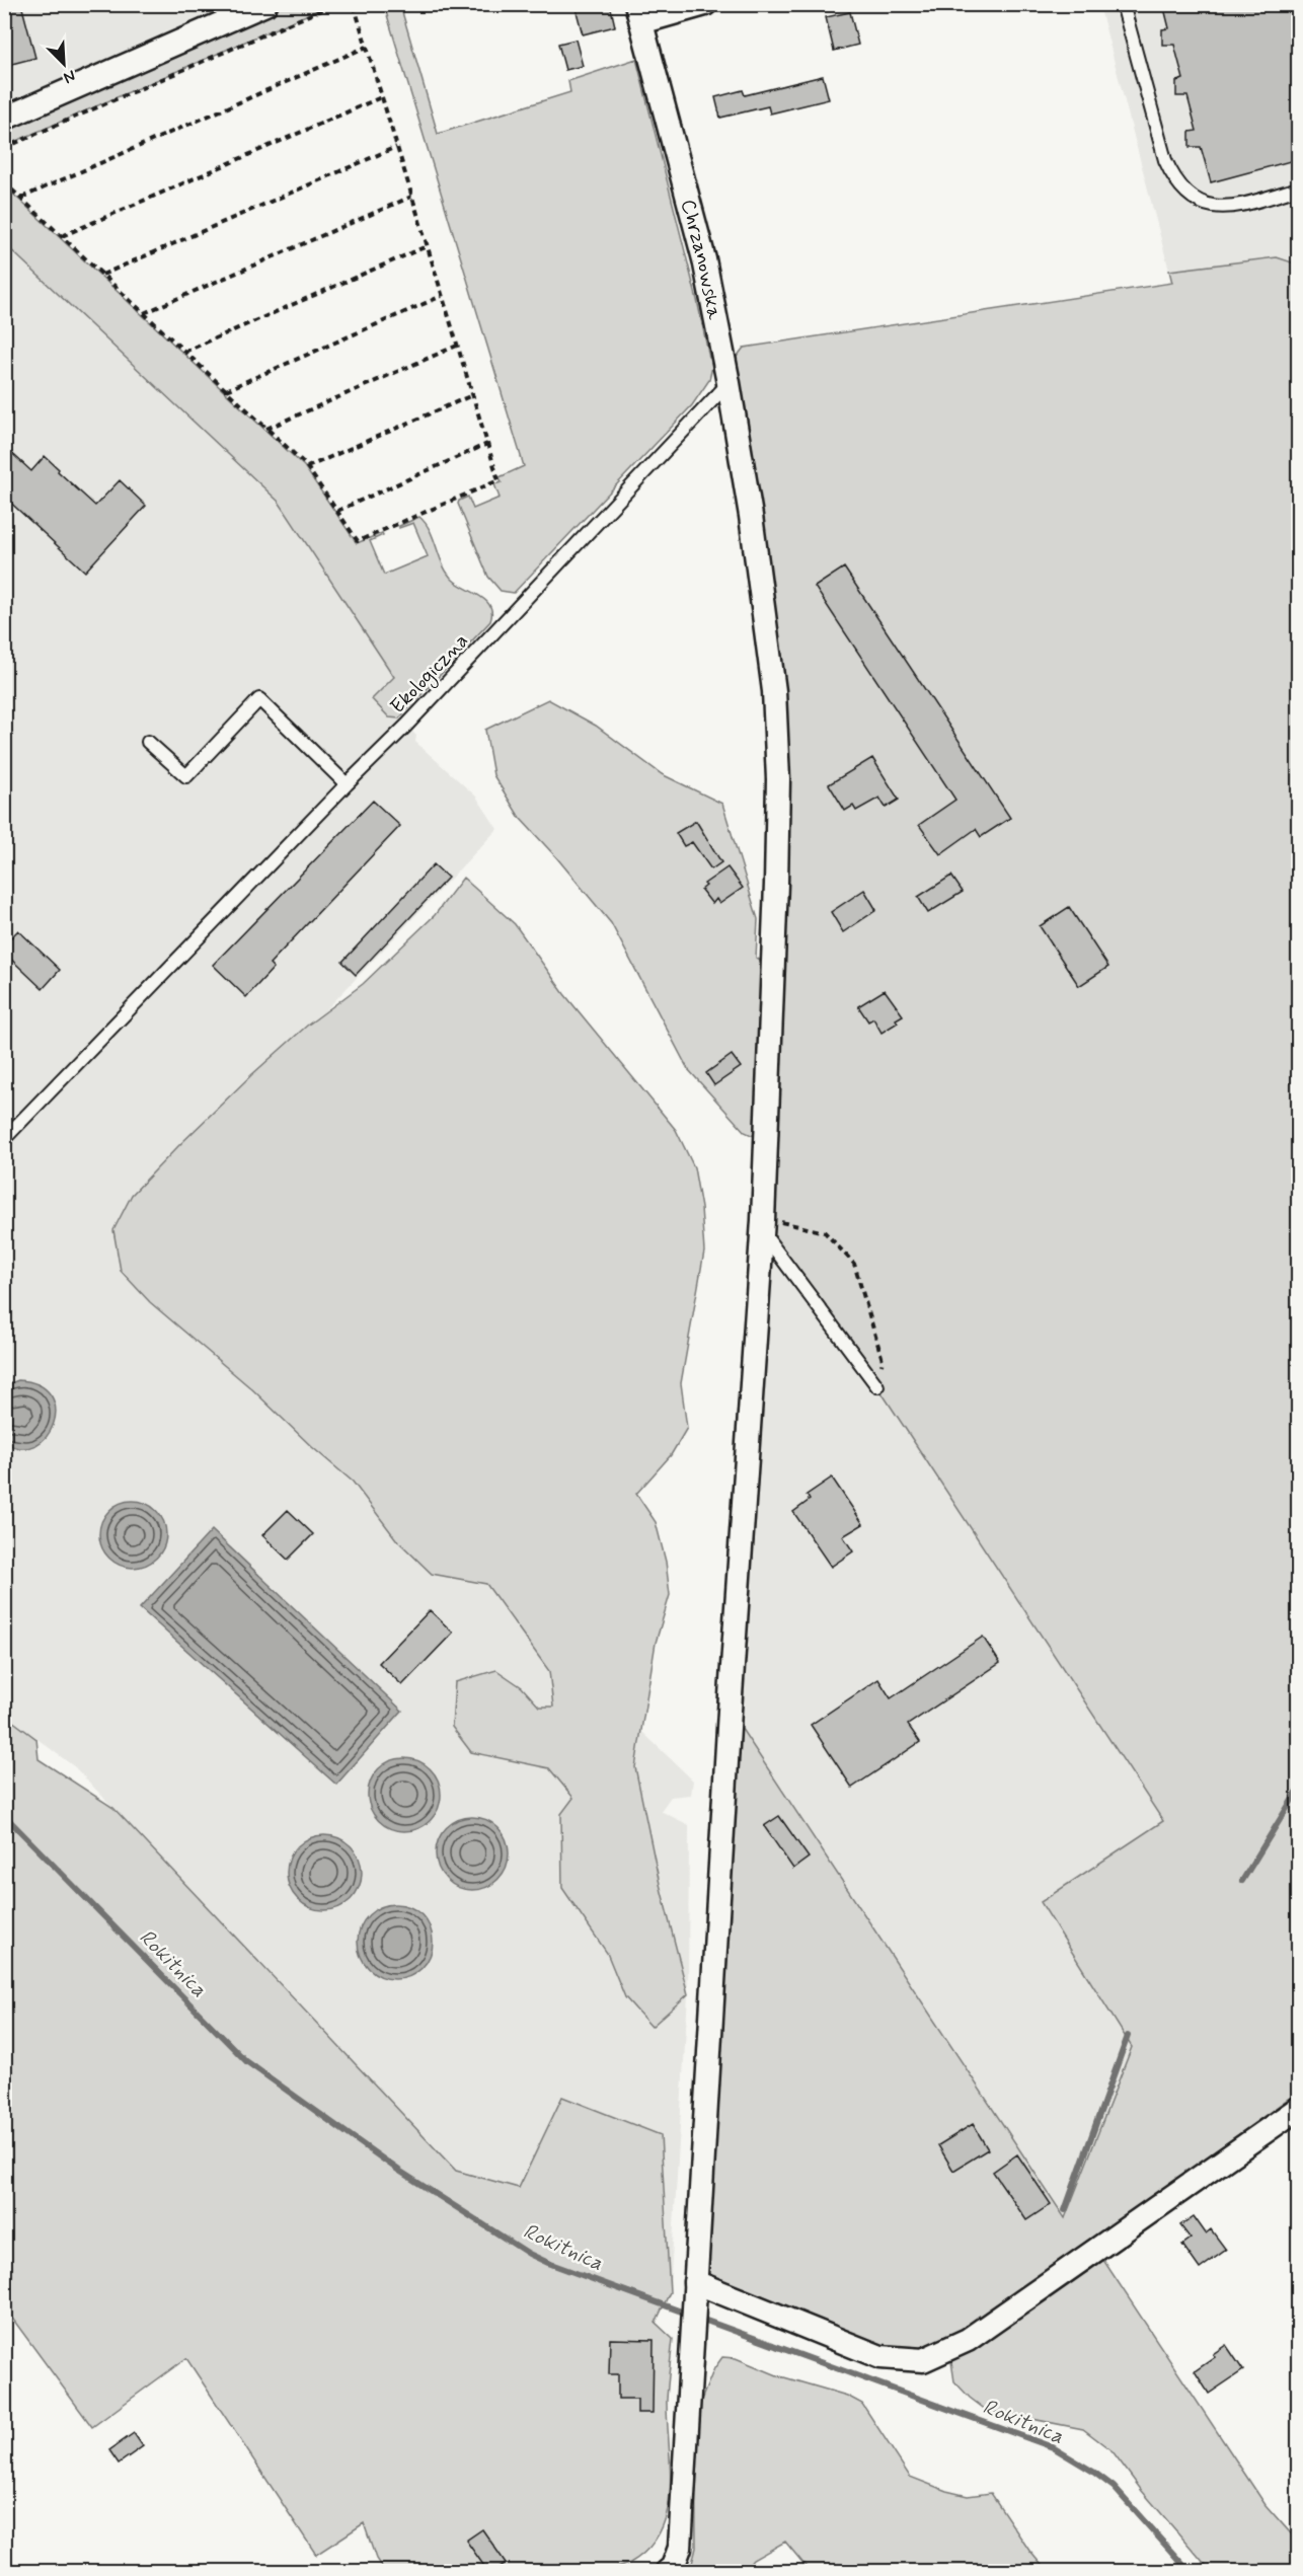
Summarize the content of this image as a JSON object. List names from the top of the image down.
{
  "streets": {
    "street": ["Chrzanowska"],
    "lane": ["Ekologiczna"]
  },
  "crossings": [
    ["Chrzanowska", "Ekologiczna"]
  ],
  "water": ["Rokitnica"],
  "north": "bottom right"
}
